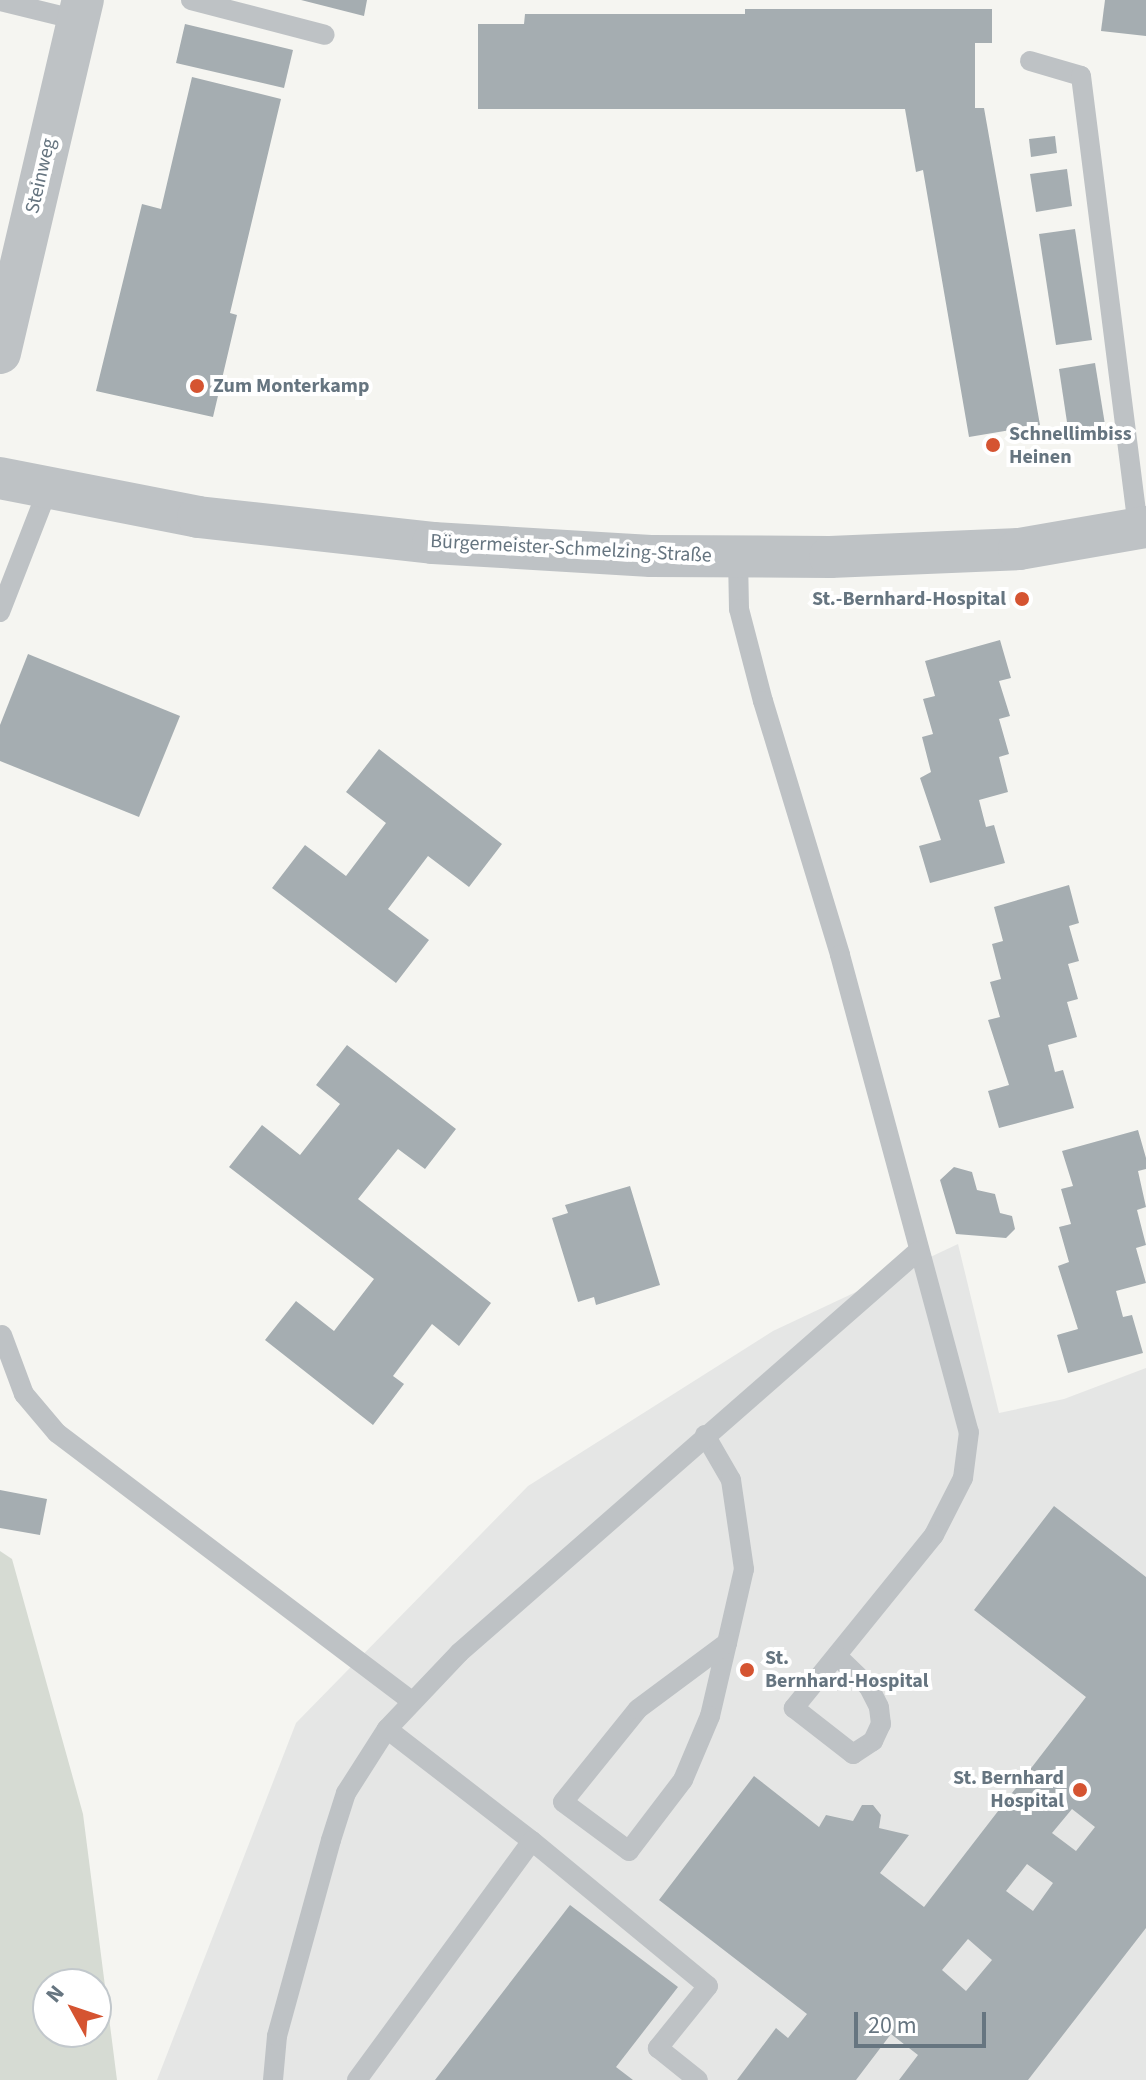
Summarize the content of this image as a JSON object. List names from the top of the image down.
{
  "streets": {
    "street": ["Steinweg", "Bürgermeister-Schmelzing-Straße"]
  },
  "places": [
    "Zum Monterkamp",
    "Schnellimbiss Heinen",
    "St.-Bernhard-Hospital",
    "St. Bernhard-Hospital",
    "St. Bernhard Hospital"
  ],
  "scale_bar": "20 m",
  "north": "top left"
}
